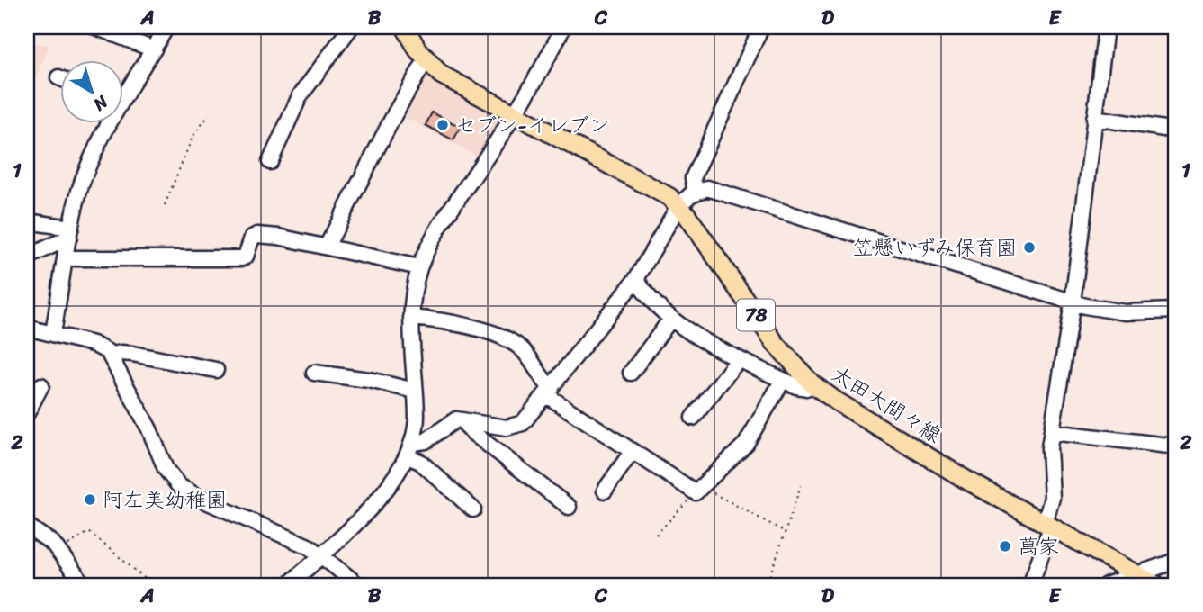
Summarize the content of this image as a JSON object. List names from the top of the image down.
{
  "streets": {
    "main road": ["78", "太田大間々線"]
  },
  "places": [
    "セブン-イレブン",
    "笠懸いずみ保育園",
    "阿左美幼稚園",
    "萬家"
  ],
  "north": "bottom right",
  "grid": {
    "columns": [
      "A",
      "B",
      "C",
      "D",
      "E"
    ],
    "rows": ["1", "2"]
  }
}
